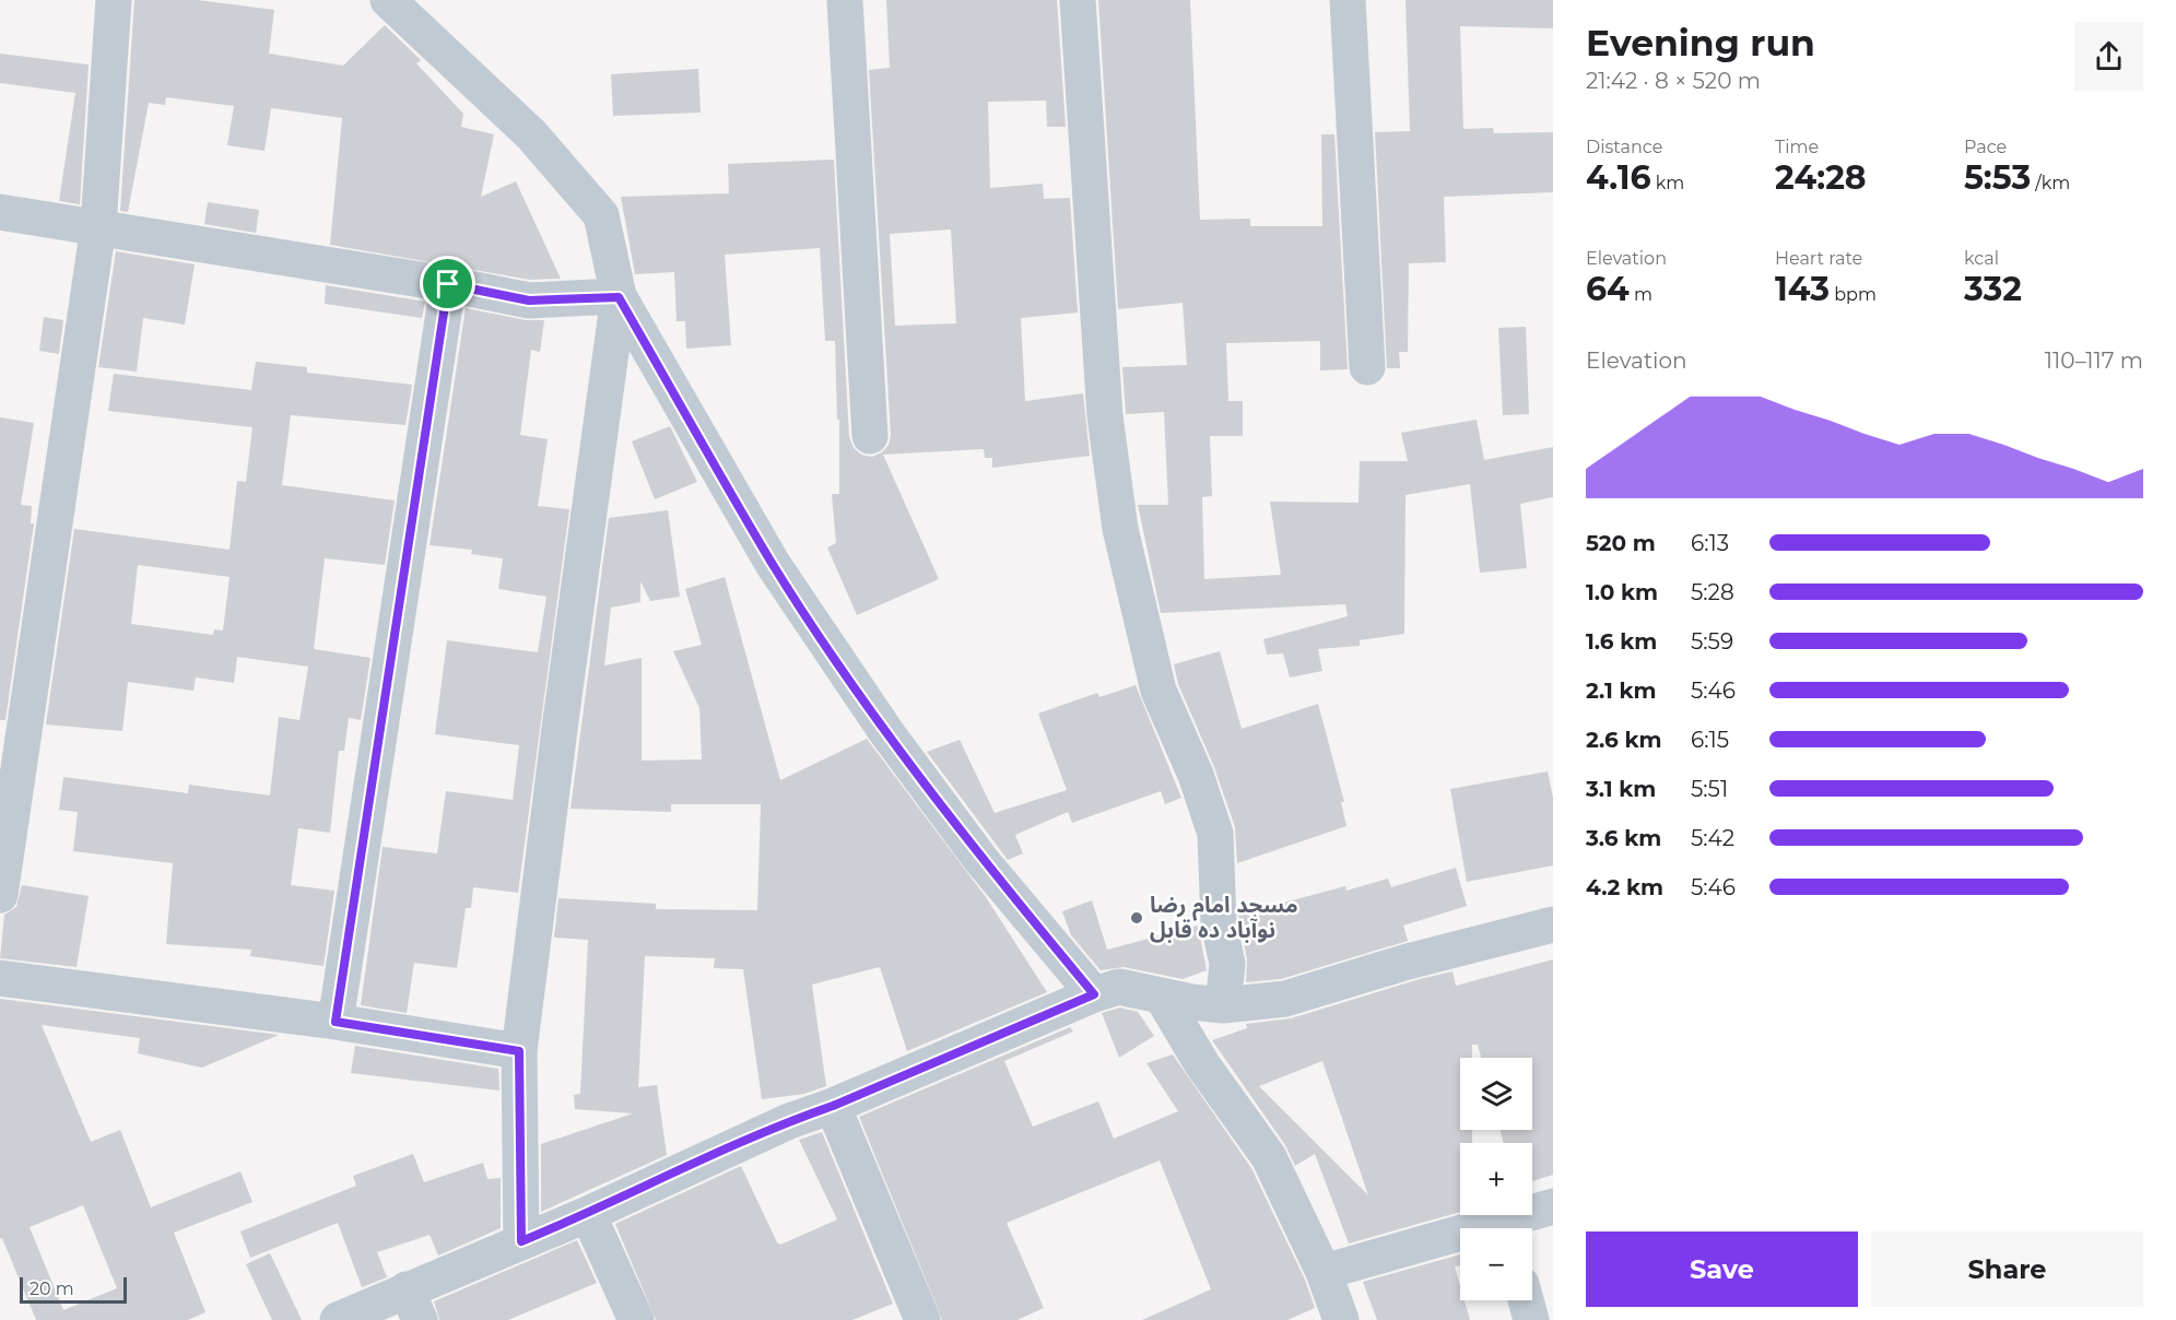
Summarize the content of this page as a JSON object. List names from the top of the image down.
{
  "places": ["مسجد امام رضا نوآباد ده قابل"],
  "scale_bar": "20 m",
  "page": {
    "heading": ["Evening run", "21:42 · 8 × 520 m"],
    "stats": [
      ["Distance", "4.16 km"],
      ["Time", "24:28"],
      ["Pace", "5:53 /km"],
      ["Elevation", "64 m"],
      ["Heart rate", "143 bpm"],
      ["kcal", "332"]
    ],
    "chart": ["Elevation", "110–117 m"],
    "list": [
      {
        "name": "520 m",
        "note": "6:13"
      },
      {
        "name": "1.0 km",
        "note": "5:28"
      },
      {
        "name": "1.6 km",
        "note": "5:59"
      },
      {
        "name": "2.1 km",
        "note": "5:46"
      },
      {
        "name": "2.6 km",
        "note": "6:15"
      },
      {
        "name": "3.1 km",
        "note": "5:51"
      },
      {
        "name": "3.6 km",
        "note": "5:42"
      },
      {
        "name": "4.2 km",
        "note": "5:46"
      }
    ],
    "map_buttons": ["+", "−"],
    "buttons": ["Save", "Share"],
    "scale": "20 m"
  }
}
